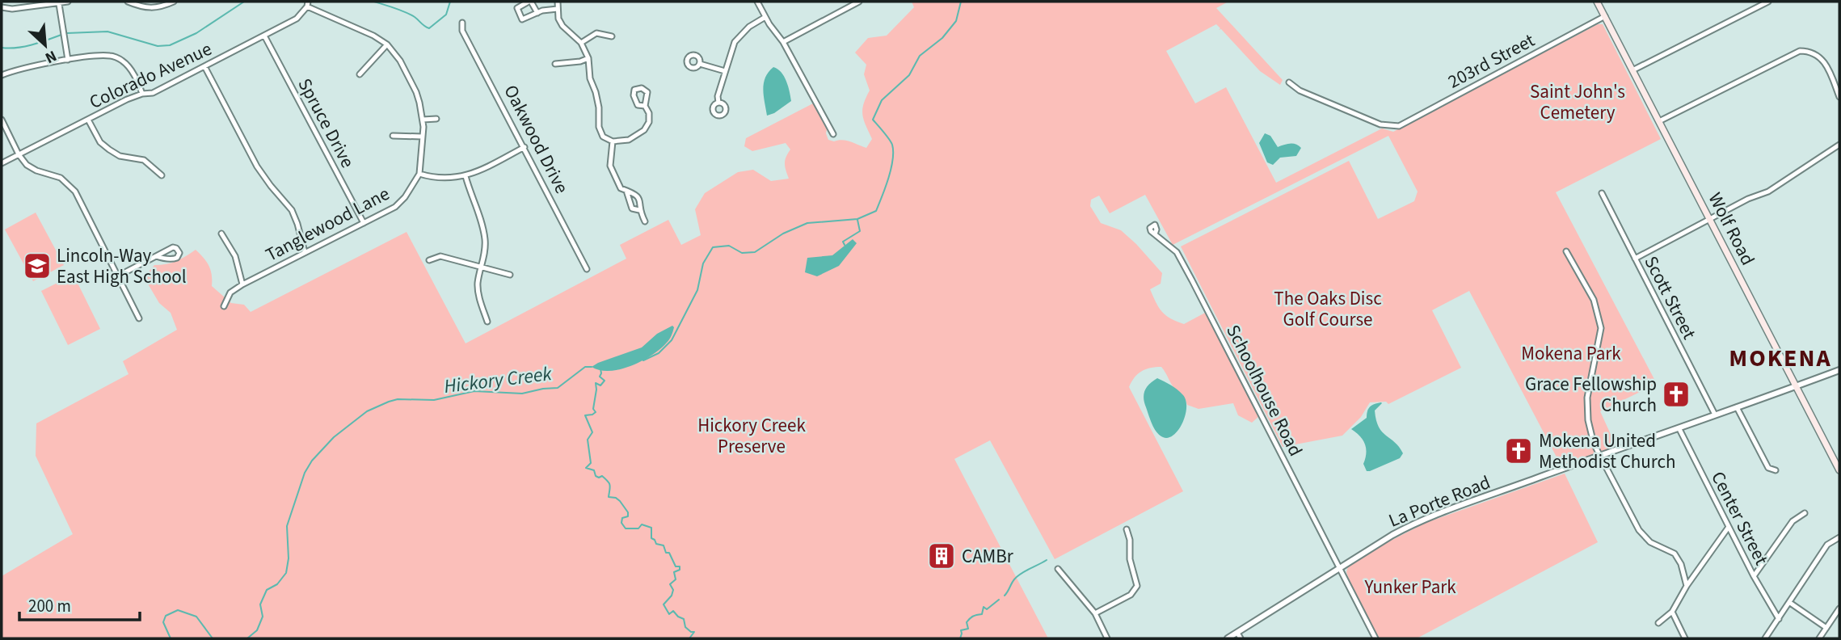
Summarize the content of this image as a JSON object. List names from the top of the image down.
{
  "streets": {
    "main road": ["Wolf Road"],
    "street": [
      "203rd Street",
      "Colorado Avenue",
      "Spruce Drive",
      "Oakwood Drive",
      "Tanglewood Lane",
      "Scott Street",
      "Schoolhouse Road",
      "La Porte Road",
      "Center Street"
    ]
  },
  "crossings": [
    ["203rd Street", "Wolf Road"],
    ["Colorado Avenue", "Spruce Drive"],
    ["Colorado Avenue", "Tanglewood Lane"],
    ["Spruce Drive", "Tanglewood Lane"],
    ["Wolf Road", "La Porte Road"],
    ["Scott Street", "La Porte Road"],
    ["Schoolhouse Road", "La Porte Road"],
    ["La Porte Road", "Center Street"]
  ],
  "districts": ["MOKENA"],
  "water": ["Hickory Creek"],
  "parks": [
    "Saint John's Cemetery",
    "The Oaks Disc Golf Course",
    "Mokena Park",
    "Hickory Creek Preserve",
    "Yunker Park"
  ],
  "places": {
    "school or university": ["Lincoln-Way East High School"],
    "church": ["Grace Fellowship Church", "Mokena United Methodist Church"],
    "building": ["CAMBr"]
  },
  "scale_bar": "200 m",
  "north": "bottom right"
}
